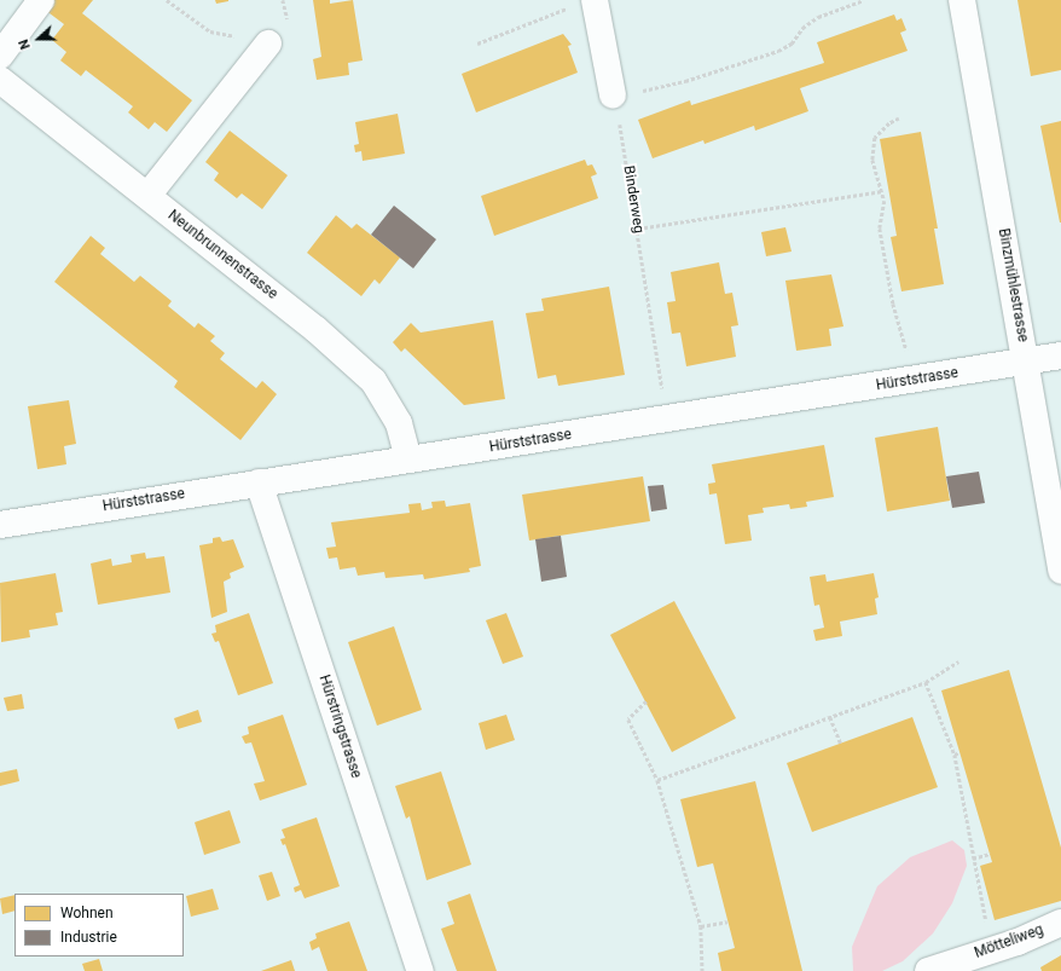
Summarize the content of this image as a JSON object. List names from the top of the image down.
{
  "streets": {
    "street": [
      "Neunbrunnenstrasse",
      "Binzmühlestrasse",
      "Hürststrasse",
      "Hürstringstrasse",
      "Mötteliweg"
    ],
    "path": ["Binderweg"]
  },
  "crossings": [
    ["Neunbrunnenstrasse", "Hürststrasse"],
    ["Binzmühlestrasse", "Hürststrasse"],
    ["Hürststrasse", "Hürstringstrasse"]
  ],
  "legend": ["Wohnen", "Industrie"],
  "north": "left"
}
